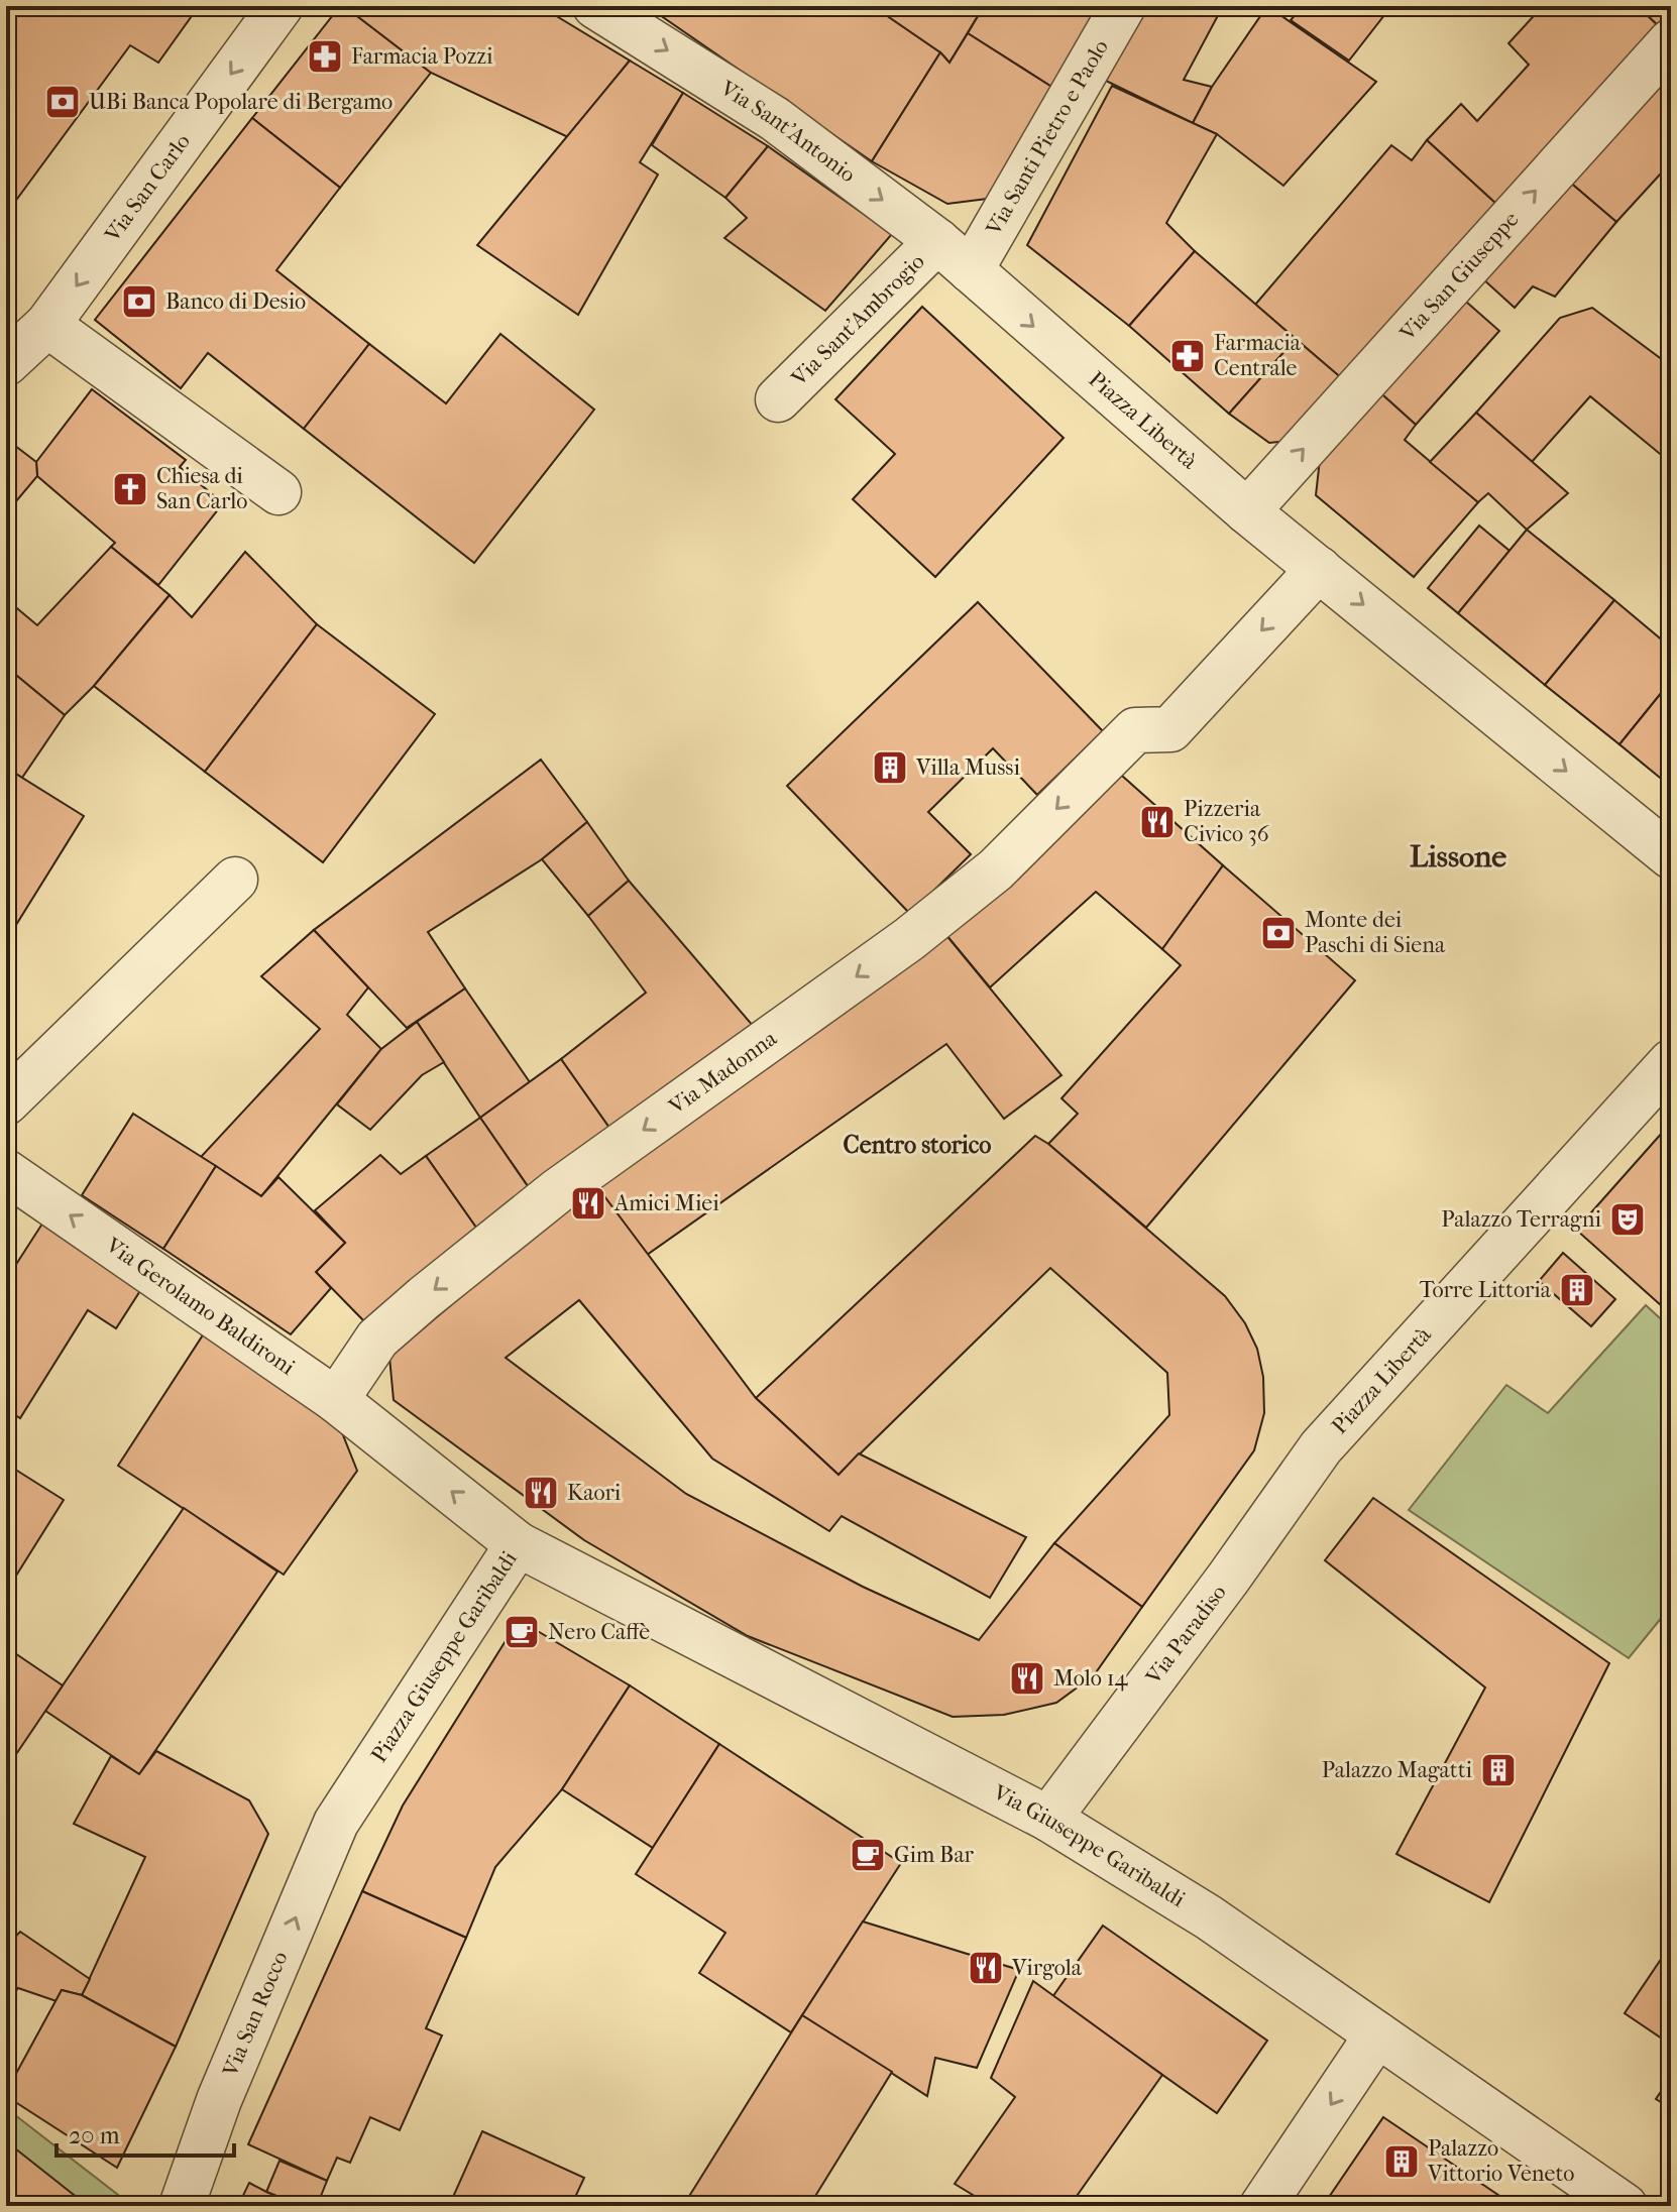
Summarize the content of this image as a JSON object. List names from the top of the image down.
{
  "streets": {
    "street": [
      "Via Sant'Antonio",
      "Via Santi Pietro e Paolo",
      "Via San Carlo",
      "Via San Giuseppe",
      "Via Sant'Ambrogio",
      "Piazza Libertà",
      "Via Madonna",
      "Via Gerolamo Baldironi",
      "Via Paradiso",
      "Piazza Giuseppe Garibaldi",
      "Via Giuseppe Garibaldi",
      "Via San Rocco"
    ]
  },
  "crossings": [
    ["Via Sant'Antonio", "Via Santi Pietro e Paolo"],
    ["Via Sant'Antonio", "Via Sant'Ambrogio"],
    ["Via Sant'Antonio", "Piazza Libertà"],
    ["Via Santi Pietro e Paolo", "Piazza Libertà"],
    ["Via San Giuseppe", "Piazza Libertà"],
    ["Piazza Libertà", "Via Madonna"],
    ["Piazza Libertà", "Via Paradiso"],
    ["Via Madonna", "Via Gerolamo Baldironi"],
    ["Via Gerolamo Baldironi", "Piazza Giuseppe Garibaldi"],
    ["Via Paradiso", "Via Giuseppe Garibaldi"],
    ["Piazza Giuseppe Garibaldi", "Via Giuseppe Garibaldi"],
    ["Piazza Giuseppe Garibaldi", "Via San Rocco"]
  ],
  "one_way": [
    "Via Sant'Antonio",
    "Via San Carlo",
    "Via San Giuseppe",
    "Piazza Libertà",
    "Via Madonna",
    "Via Gerolamo Baldironi",
    "Via San Rocco"
  ],
  "districts": ["Lissone", "Centro storico"],
  "places": {
    "pharmacy": ["Farmacia Pozzi", "Farmacia Centrale"],
    "bank": ["UBi Banca Popolare di Bergamo", "Banco di Desio", "Monte dei Paschi di Siena"],
    "church": ["Chiesa di San Carlo"],
    "building": [
      "Villa Mussi",
      "Torre Littoria",
      "Palazzo Magatti",
      "Palazzo Vittorio Veneto"
    ],
    "restaurant": [
      "Pizzeria Civico 36",
      "Amici Miei",
      "Kaori",
      "Molo 14",
      "Virgola"
    ],
    "theatre": ["Palazzo Terragni"],
    "cafe": ["Nero Caffè", "Gim Bar"]
  },
  "scale_bar": "20 m"
}
